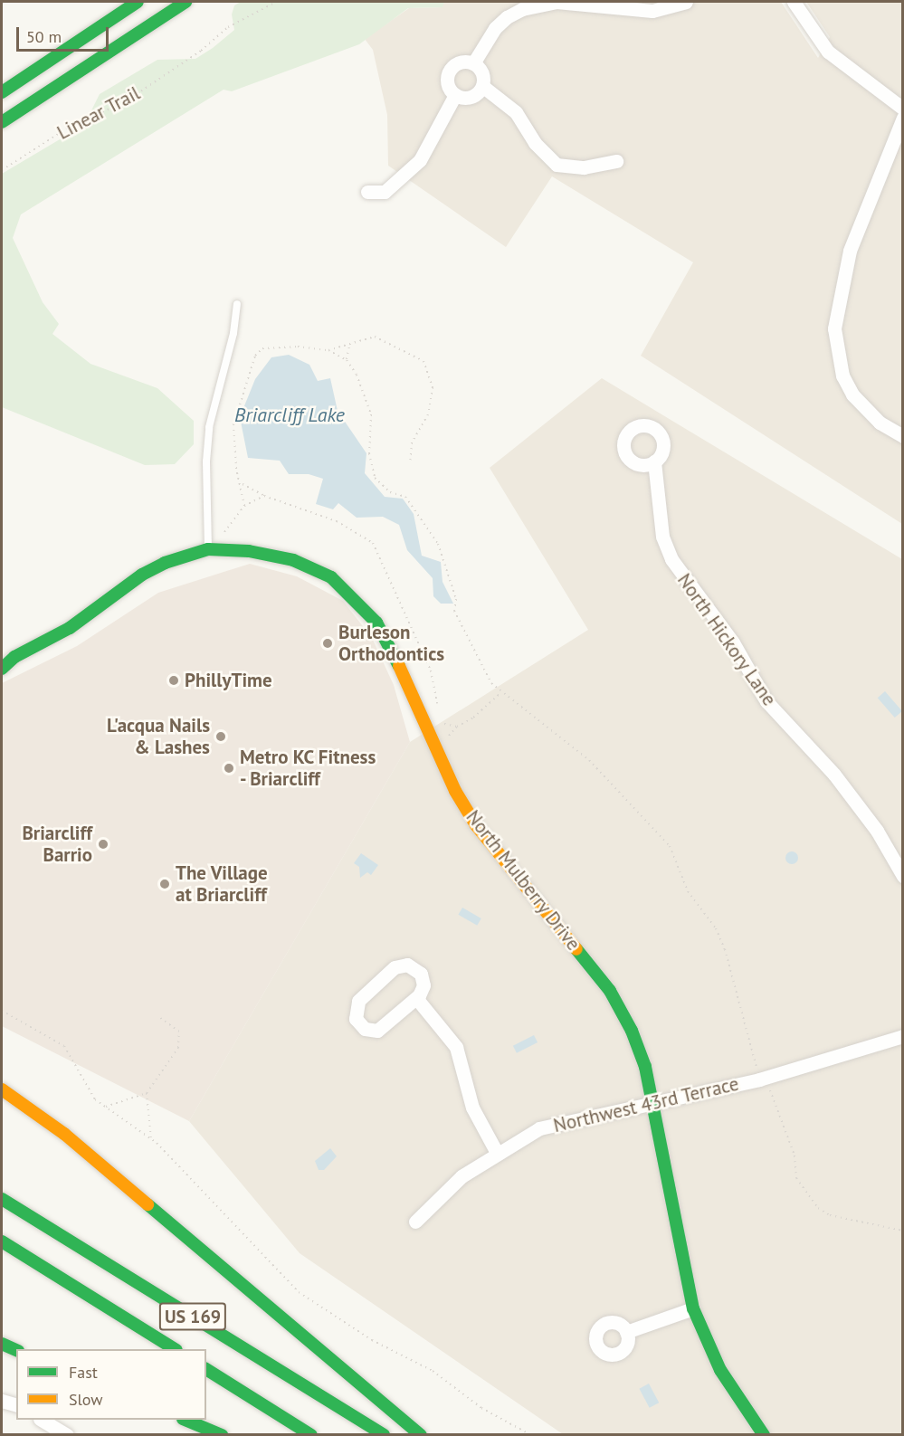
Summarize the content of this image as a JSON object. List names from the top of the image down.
{
  "streets": {
    "main road": ["North Mulberry Drive", "US 169"],
    "street": ["North Hickory Lane", "Northwest 43rd Terrace"],
    "path": ["Linear Trail"]
  },
  "crossings": [
    ["North Mulberry Drive", "Northwest 43rd Terrace"]
  ],
  "water": ["Briarcliff Lake"],
  "places": [
    "Burleson Orthodontics",
    "PhillyTime",
    "L'acqua Nails & Lashes",
    "Metro KC Fitness - Briarcliff",
    "Briarcliff Barrio",
    "The Village at Briarcliff"
  ],
  "legend": ["Fast", "Slow"],
  "scale_bar": "50 m"
}
